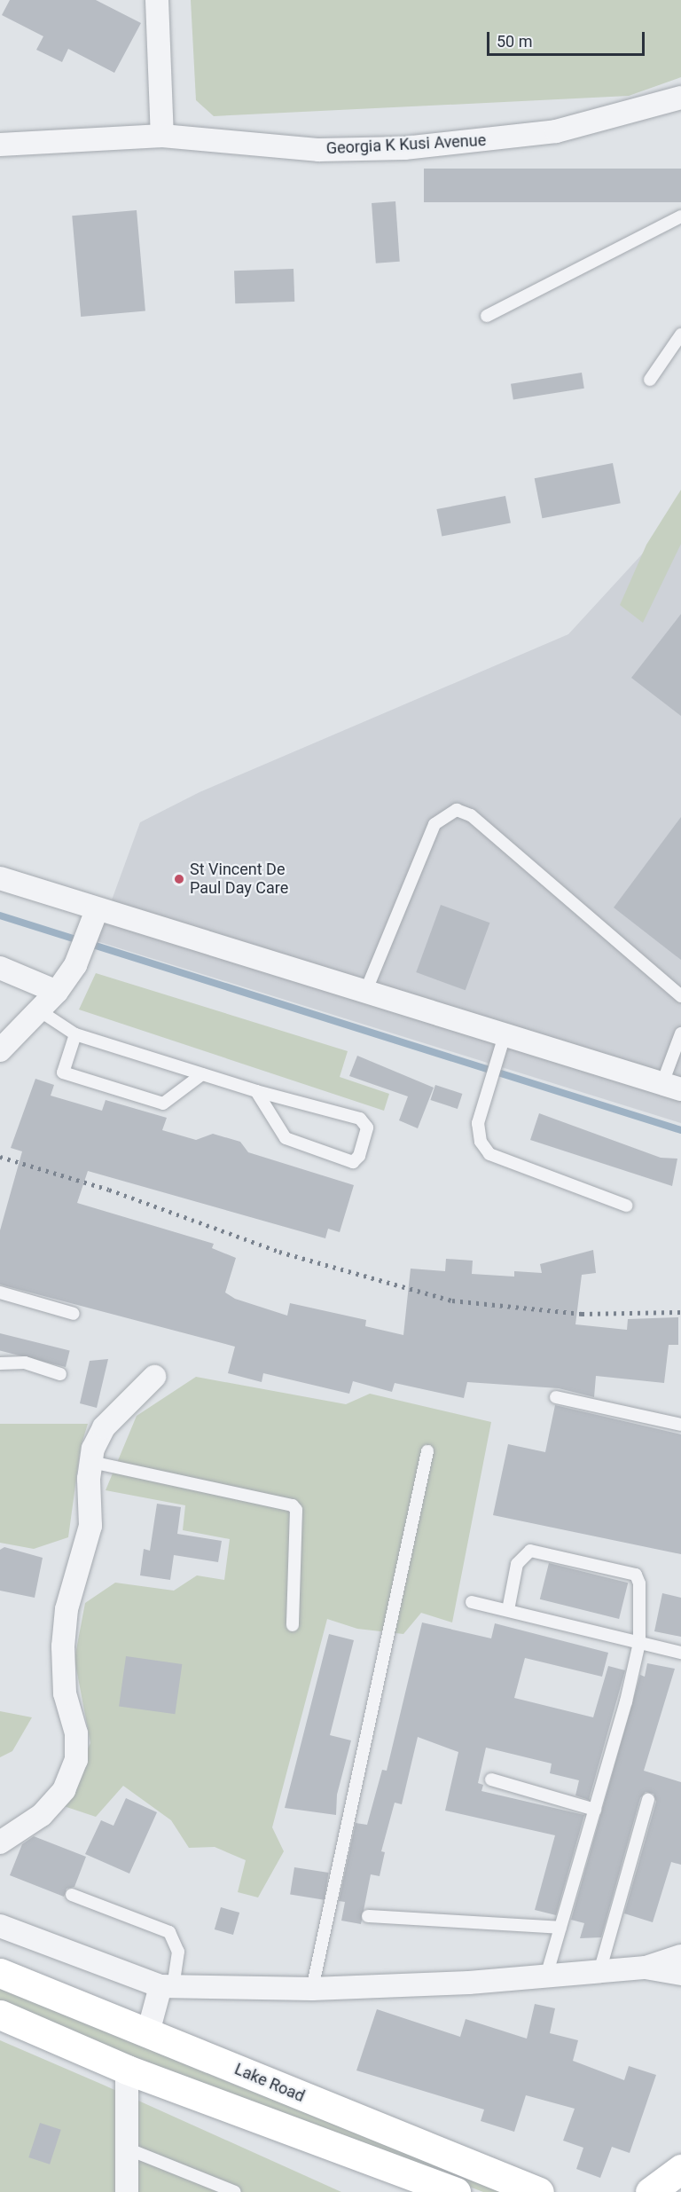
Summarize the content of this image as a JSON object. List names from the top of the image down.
{
  "streets": {
    "main road": ["Lake Road"],
    "street": ["Georgia K Kusi Avenue"]
  },
  "places": ["St Vincent De Paul Day Care"],
  "scale_bar": "50 m"
}
